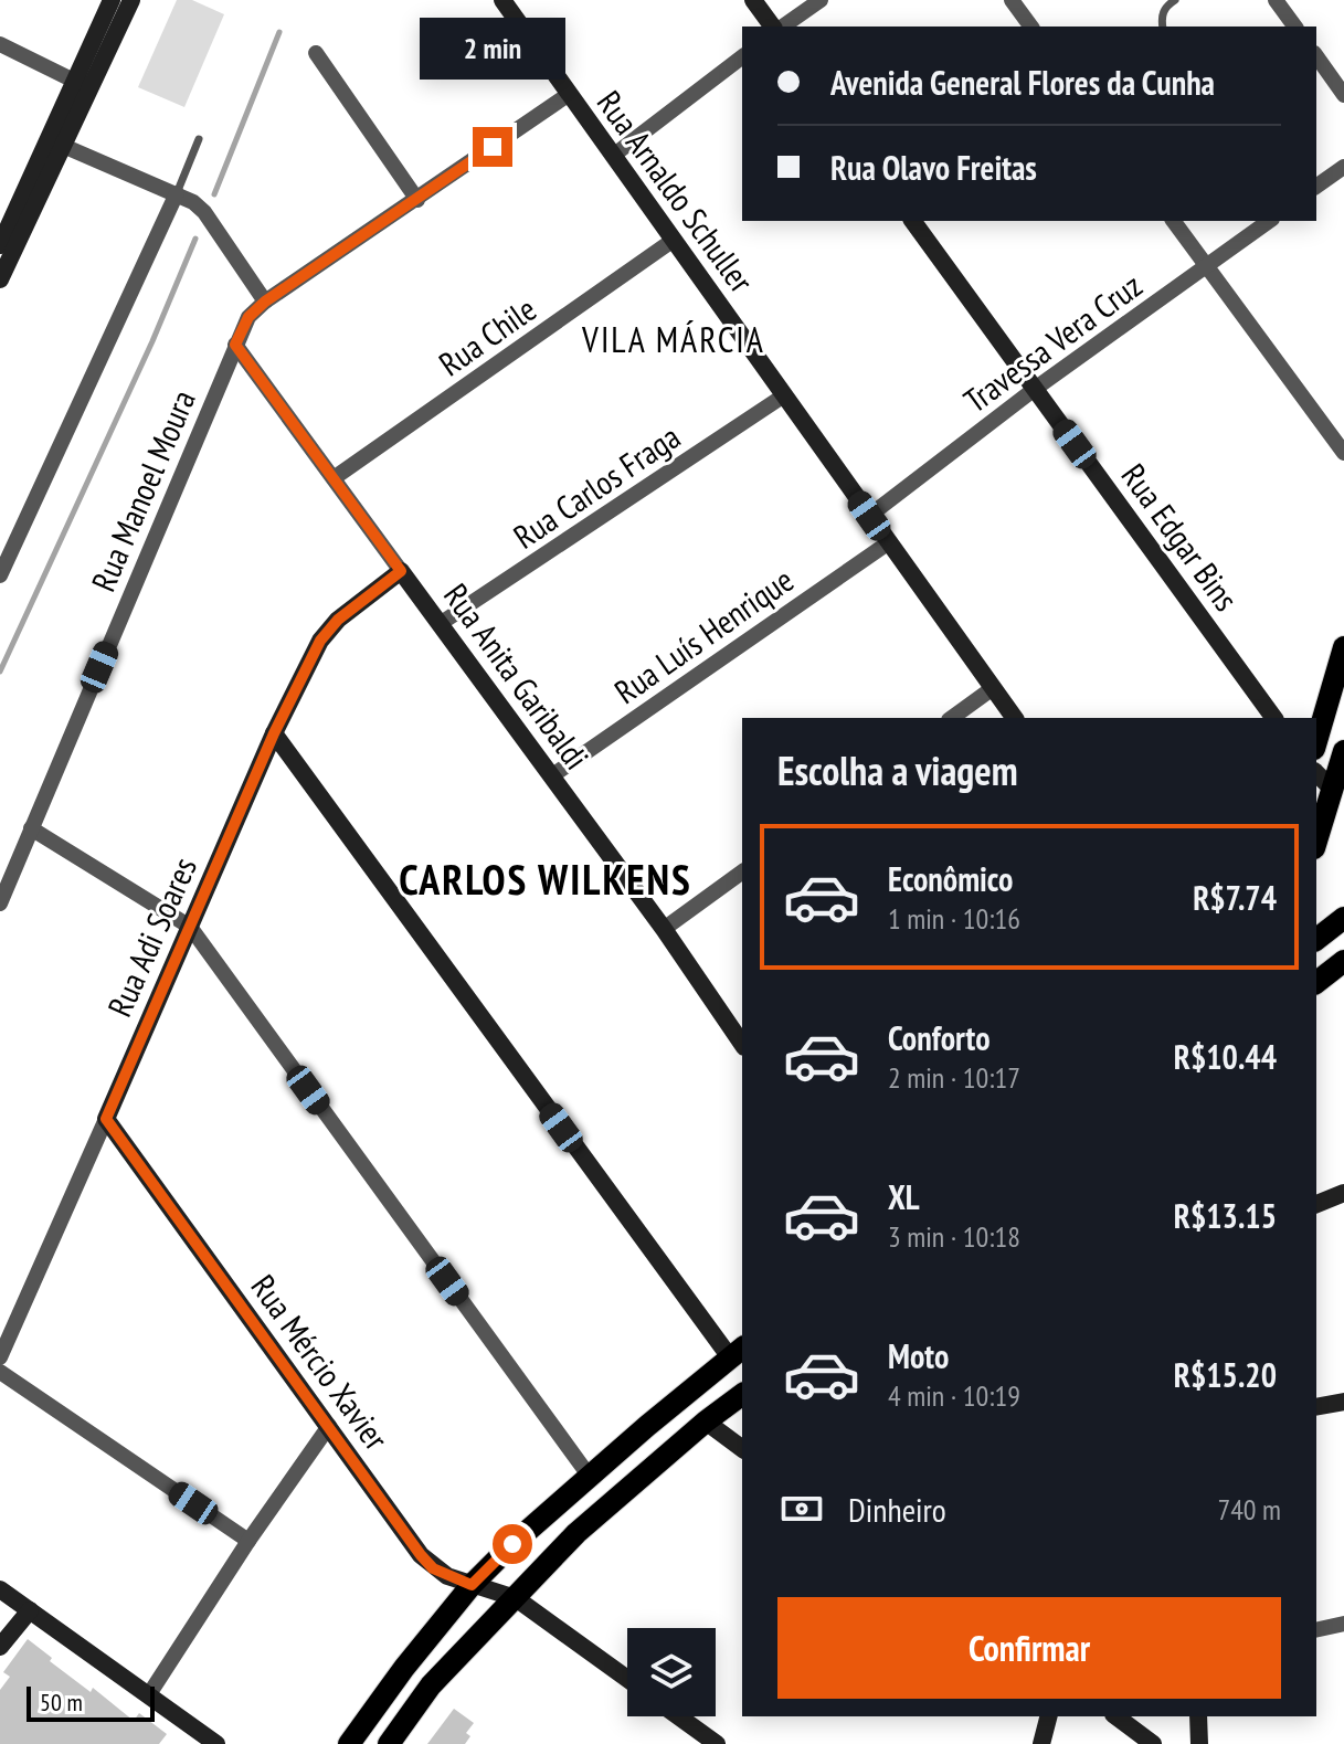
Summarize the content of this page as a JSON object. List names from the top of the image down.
{
  "streets": {
    "street": [
      "Rua Arnaldo Schuller",
      "Rua Chile",
      "Travessa Vera Cruz",
      "Rua Carlos Fraga",
      "Rua Manoel Moura",
      "Rua Edgar Bins",
      "Rua Luís Henrique",
      "Rua Anita Garibaldi",
      "Rua Adi Soares",
      "Rua Mércio Xavier"
    ]
  },
  "crossings": [
    ["Rua Arnaldo Schuller", "Rua Chile"],
    ["Rua Arnaldo Schuller", "Travessa Vera Cruz"],
    ["Rua Arnaldo Schuller", "Rua Carlos Fraga"],
    ["Rua Arnaldo Schuller", "Rua Manoel Moura"],
    ["Rua Arnaldo Schuller", "Rua Luís Henrique"],
    ["Rua Chile", "Rua Anita Garibaldi"],
    ["Travessa Vera Cruz", "Rua Edgar Bins"],
    ["Rua Carlos Fraga", "Rua Anita Garibaldi"],
    ["Rua Manoel Moura", "Rua Anita Garibaldi"],
    ["Rua Luís Henrique", "Rua Anita Garibaldi"],
    ["Rua Anita Garibaldi", "Rua Adi Soares"],
    ["Rua Adi Soares", "Rua Mércio Xavier"]
  ],
  "districts": ["VILA MÁRCIA", "CARLOS WILKENS"],
  "scale_bar": "50 m",
  "page": {
    "bubble": "2 min",
    "banner": ["Avenida General Flores da Cunha", "Rua Olavo Freitas"],
    "heading": "Escolha a viagem",
    "list": [
      {
        "name": "Econômico",
        "note": "1 min · 10:16",
        "value": "R$7.74"
      },
      {
        "name": "Conforto",
        "note": "2 min · 10:17",
        "value": "R$10.44"
      },
      {
        "name": "XL",
        "note": "3 min · 10:18",
        "value": "R$13.15"
      },
      {
        "name": "Moto",
        "note": "4 min · 10:19",
        "value": "R$15.20"
      }
    ],
    "pay": ["Dinheiro", "740 m"],
    "buttons": "Confirmar",
    "scale": "50 m"
  }
}
